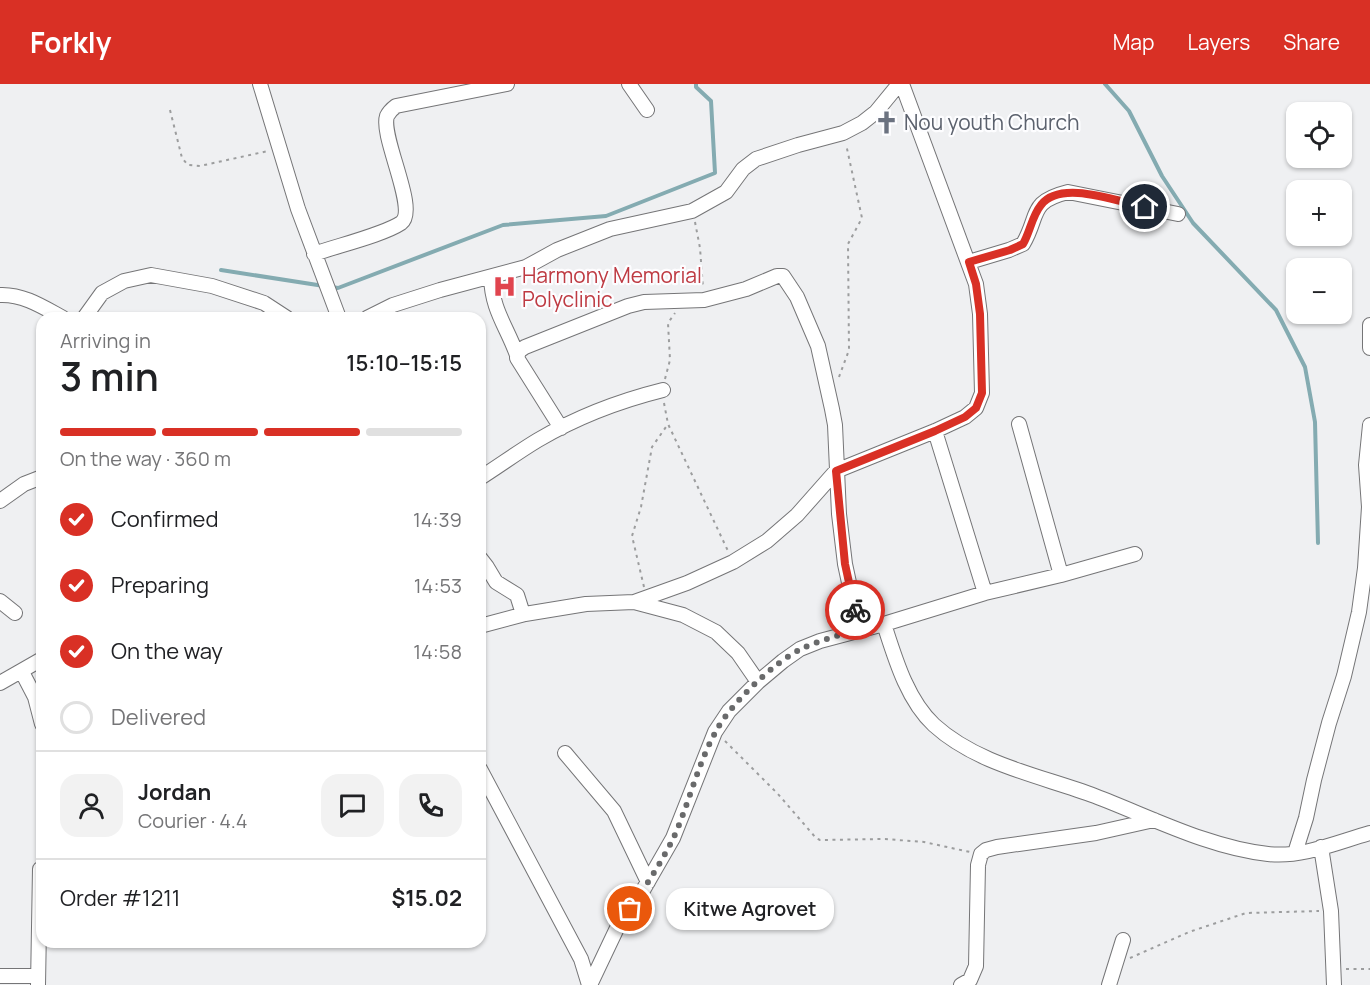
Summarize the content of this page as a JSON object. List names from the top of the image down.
{
  "places": {
    "church": ["Nou youth Church"],
    "hospital": ["Harmony Memorial Polyclinic"],
    "other": ["Kitwe Agrovet"]
  },
  "page": {
    "header": "Forkly",
    "nav": ["Map", "Layers", "Share"],
    "map_buttons": ["+", "−"],
    "heading": ["3 min", "Arriving in", "15:10–15:15"],
    "panel": [
      "Jordan",
      "Courier · 4.4",
      "Order #1211",
      "$15.02"
    ],
    "bar": "On the way · 360 m",
    "list": [
      ["Confirmed", "14:39"],
      ["Preparing", "14:53"],
      ["On the way", "14:58"],
      "Delivered"
    ],
    "bubble": "Kitwe Agrovet"
  }
}
